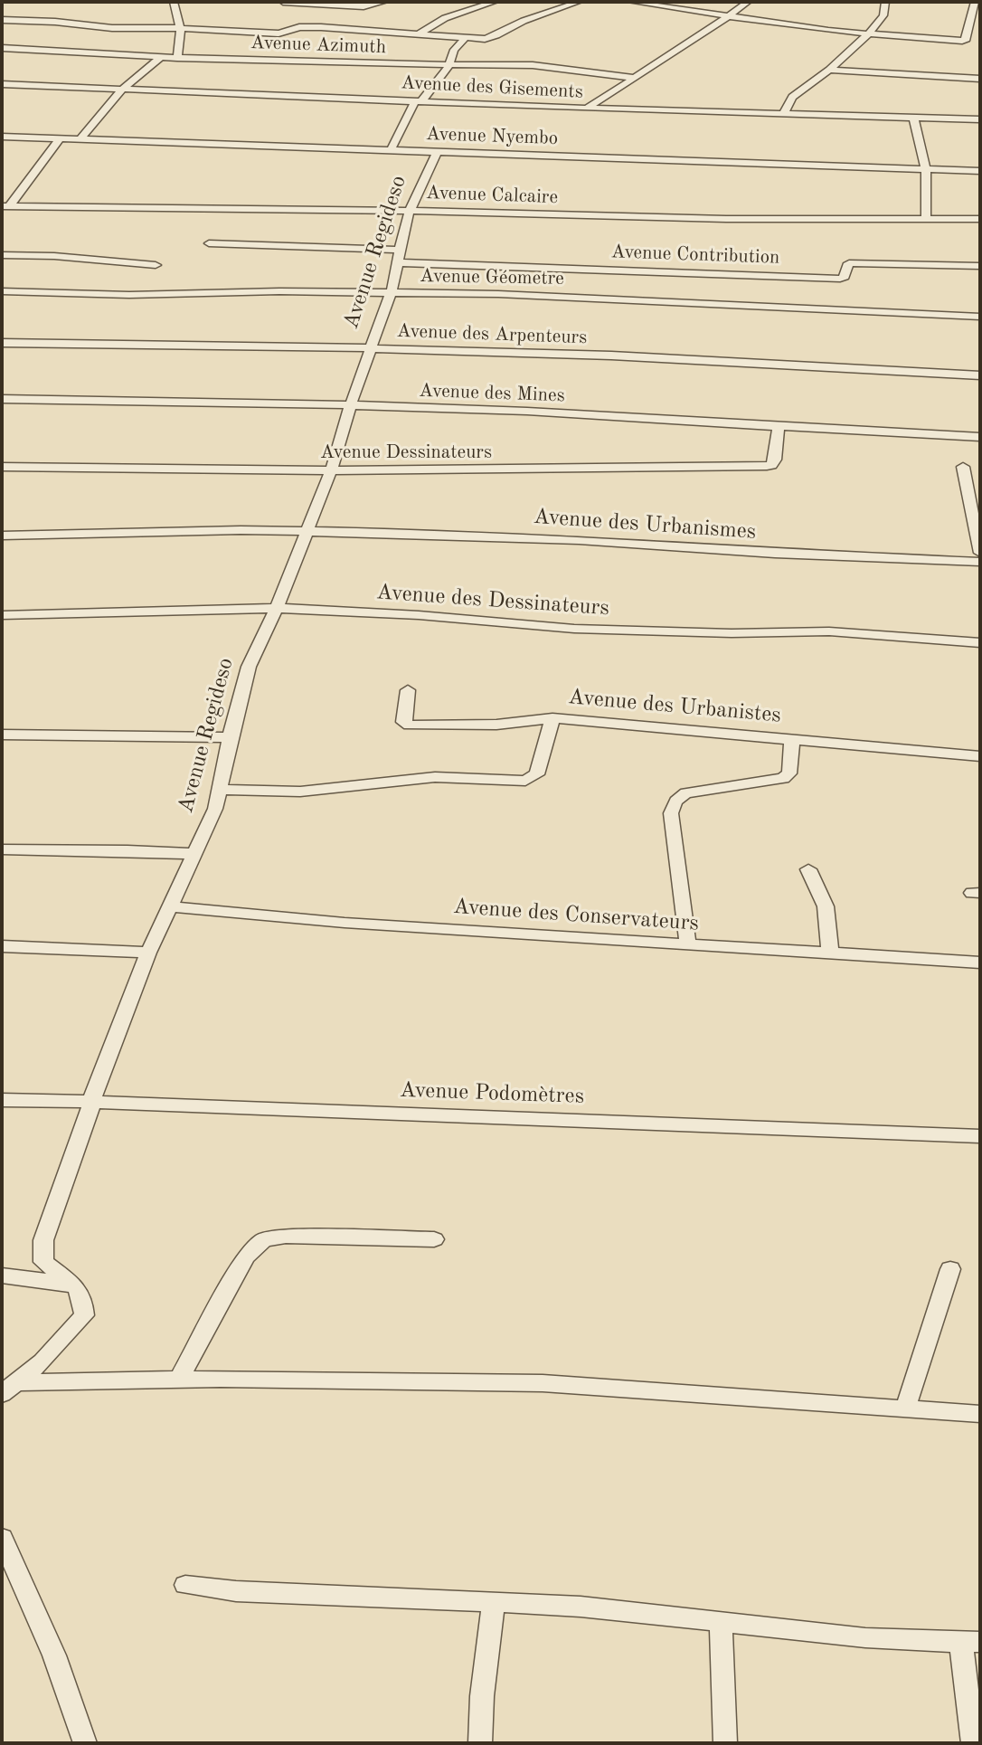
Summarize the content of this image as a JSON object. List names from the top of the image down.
{
  "streets": {
    "street": [
      "Avenue Azimuth",
      "Avenue des Gisements",
      "Avenue Nyembo",
      "Avenue Calcaire",
      "Avenue Regideso",
      "Avenue Contribution",
      "Avenue Géometre",
      "Avenue des Arpenteurs",
      "Avenue des Mines",
      "Avenue Dessinateurs",
      "Avenue des Urbanismes",
      "Avenue des Dessinateurs",
      "Avenue des Urbanistes",
      "Avenue des Conservateurs",
      "Avenue Podomètres"
    ]
  },
  "crossings": [
    ["Avenue Nyembo", "Avenue Regideso"],
    ["Avenue Calcaire", "Avenue Regideso"],
    ["Avenue Regideso", "Avenue Contribution"],
    ["Avenue Regideso", "Avenue Géometre"],
    ["Avenue Regideso", "Avenue des Arpenteurs"],
    ["Avenue Regideso", "Avenue des Mines"],
    ["Avenue Regideso", "Avenue Dessinateurs"],
    ["Avenue Regideso", "Avenue des Urbanismes"],
    ["Avenue Regideso", "Avenue des Dessinateurs"],
    ["Avenue Regideso", "Avenue des Urbanistes"],
    ["Avenue Regideso", "Avenue des Conservateurs"],
    ["Avenue Regideso", "Avenue Podomètres"],
    ["Avenue des Mines", "Avenue Dessinateurs"]
  ]
}
